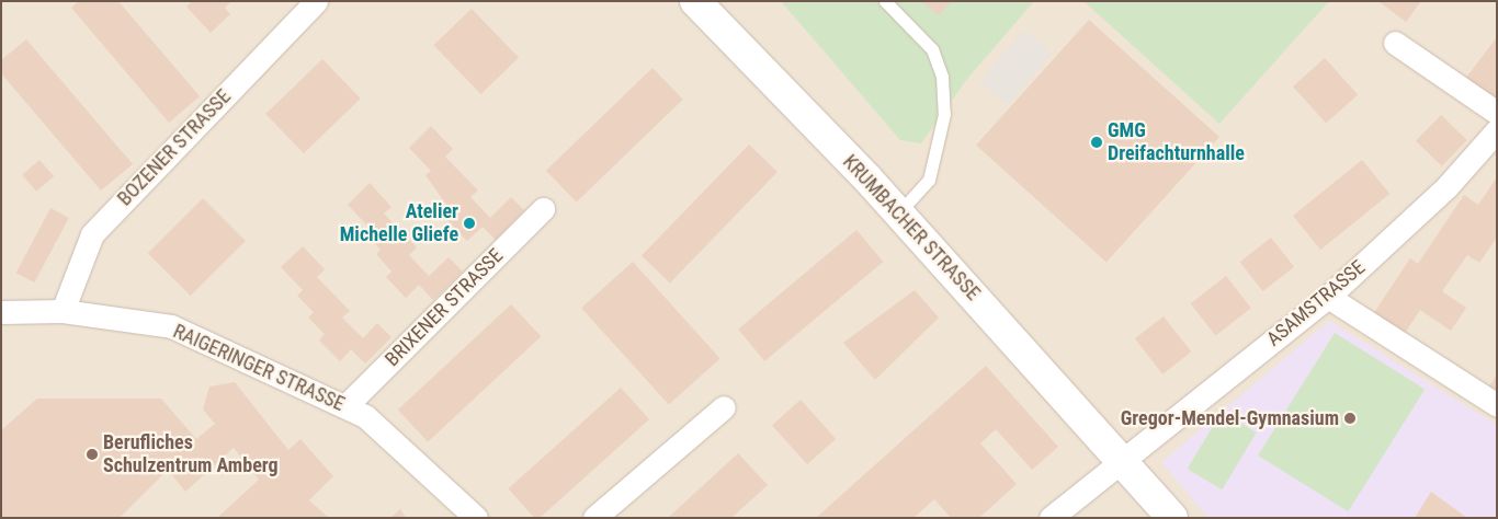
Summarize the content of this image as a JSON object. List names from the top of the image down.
{
  "streets": {
    "main road": ["KRUMBACHER STRASSE"],
    "street": [
      "BOZENER STRASSE",
      "ASAMSTRASSE",
      "BRIXENER STRASSE",
      "RAIGERINGER STRASSE"
    ]
  },
  "crossings": [
    ["BOZENER STRASSE", "RAIGERINGER STRASSE"],
    ["KRUMBACHER STRASSE", "ASAMSTRASSE"],
    ["BRIXENER STRASSE", "RAIGERINGER STRASSE"]
  ],
  "places": [
    "GMG Dreifachturnhalle",
    "Atelier Michelle Gliefe",
    "Gregor-Mendel-Gymnasium",
    "Berufliches Schulzentrum Amberg"
  ]
}
